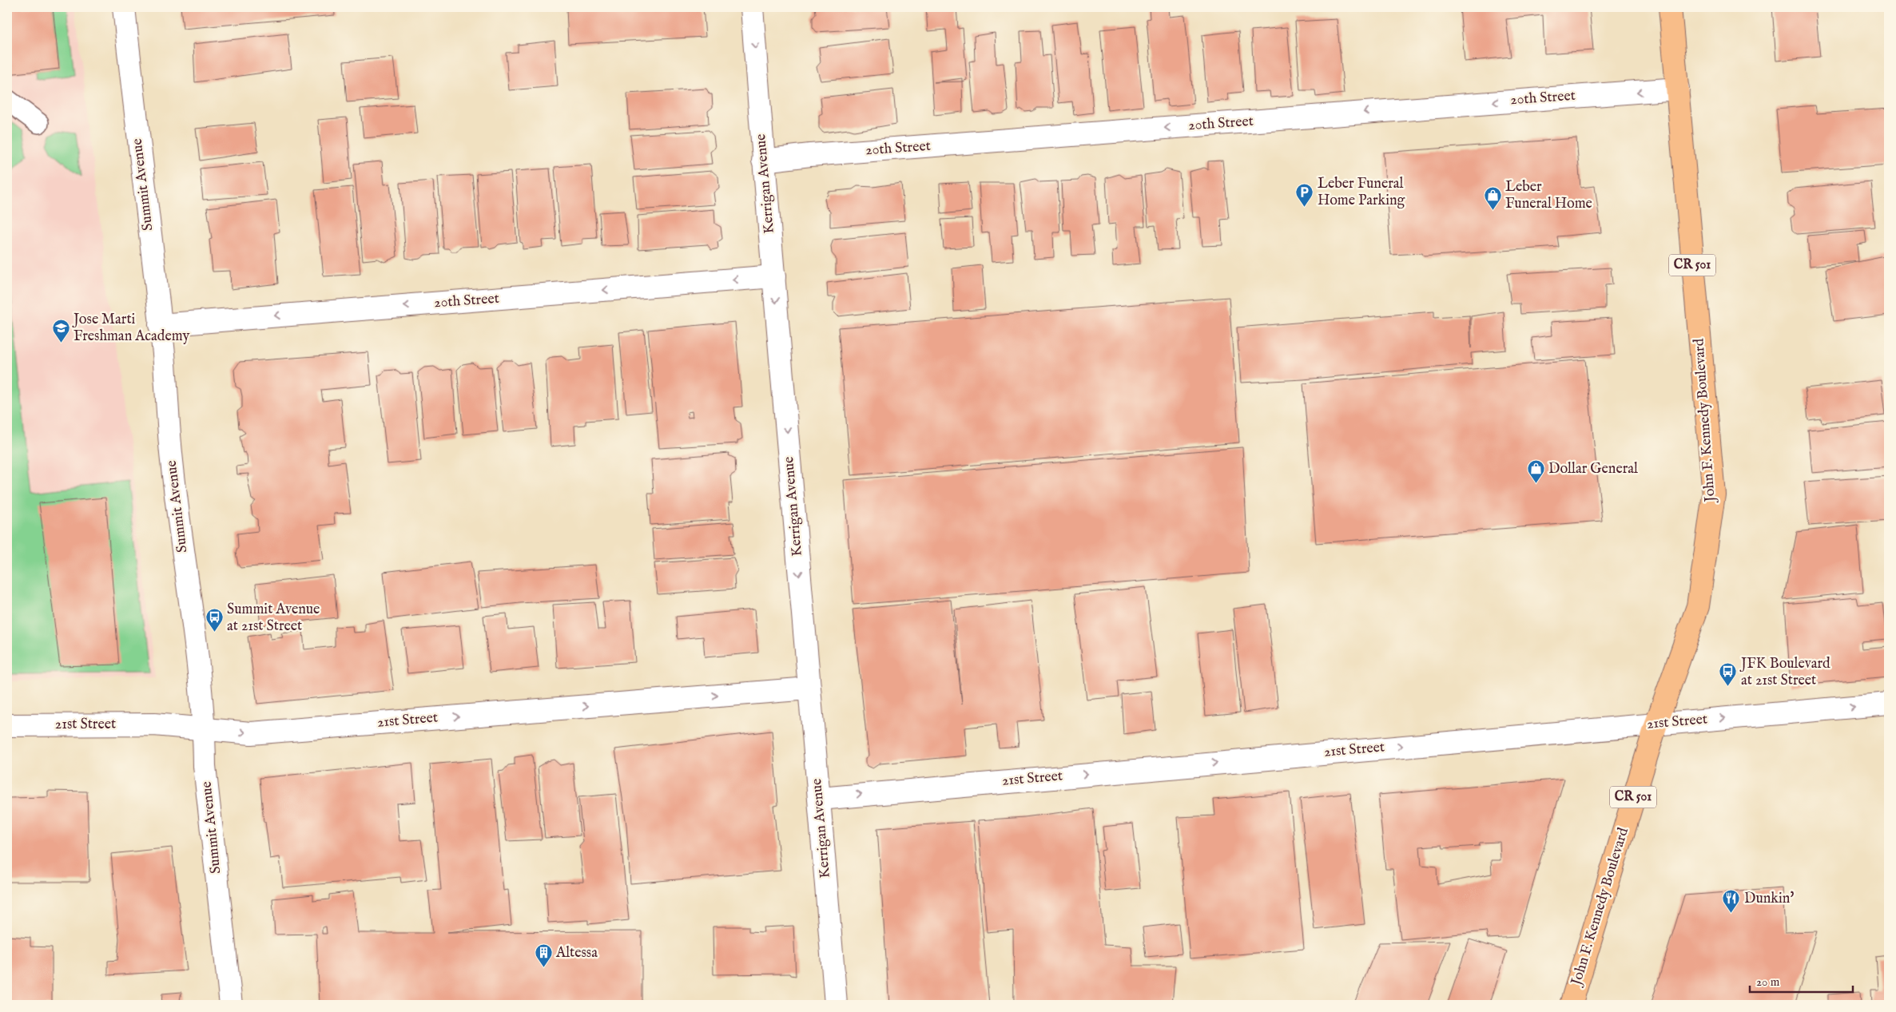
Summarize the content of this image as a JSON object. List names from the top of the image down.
{
  "streets": {
    "main road": ["CR 501", "John F. Kennedy Boulevard"],
    "street": [
      "20th Street",
      "Kerrigan Avenue",
      "Summit Avenue",
      "21st Street"
    ]
  },
  "crossings": [
    ["20th Street", "Kerrigan Avenue"],
    ["20th Street", "Summit Avenue"],
    ["20th Street", "John F. Kennedy Boulevard"],
    ["Kerrigan Avenue", "21st Street"],
    ["Summit Avenue", "21st Street"],
    ["John F. Kennedy Boulevard", "21st Street"]
  ],
  "one_way": ["20th Street", "Kerrigan Avenue", "21st Street"],
  "places": {
    "parking": ["Leber Funeral Home Parking"],
    "shop": ["Leber Funeral Home", "Dollar General"],
    "school or university": ["Jose Marti Freshman Academy"],
    "bus stop": ["Summit Avenue at 21st Street", "JFK Boulevard at 21st Street"],
    "restaurant": ["Dunkin'"],
    "building": ["Altessa"]
  },
  "scale_bar": "20 m"
}
